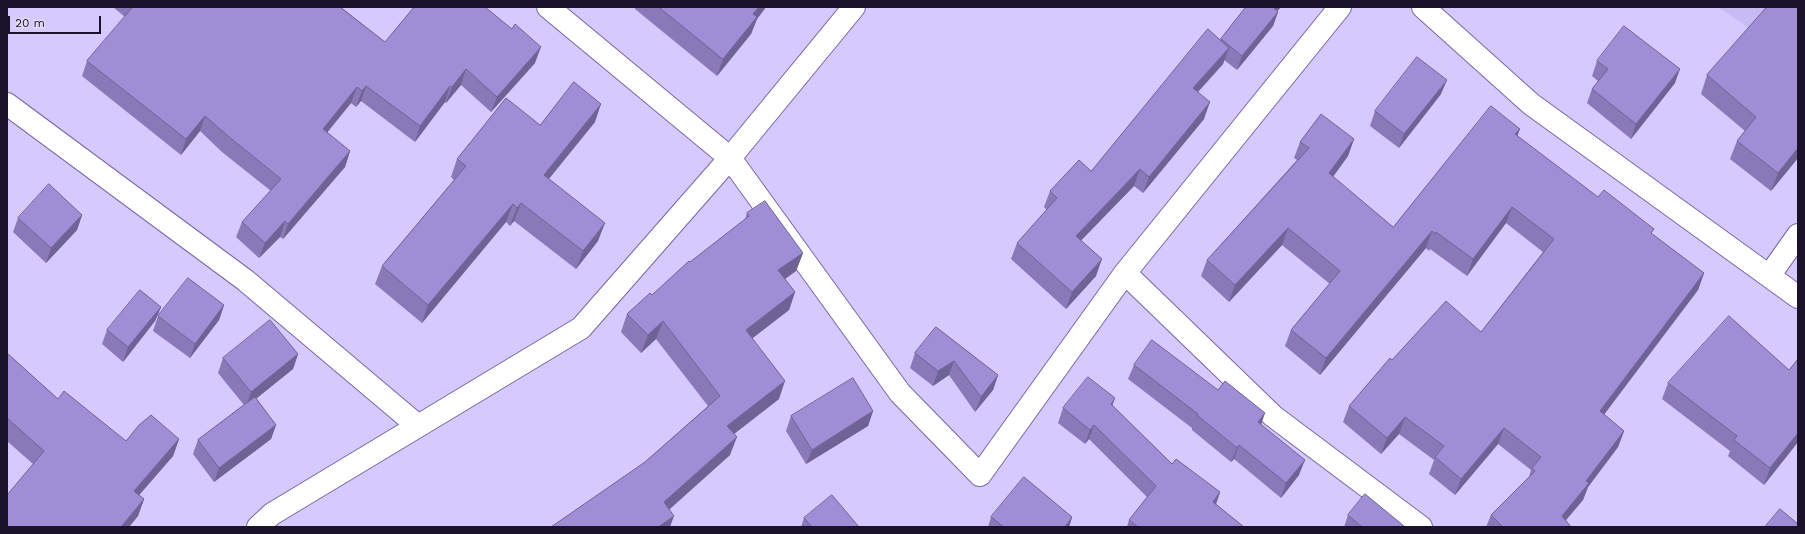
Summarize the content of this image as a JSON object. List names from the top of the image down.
{
  "scale_bar": "20 m"
}
